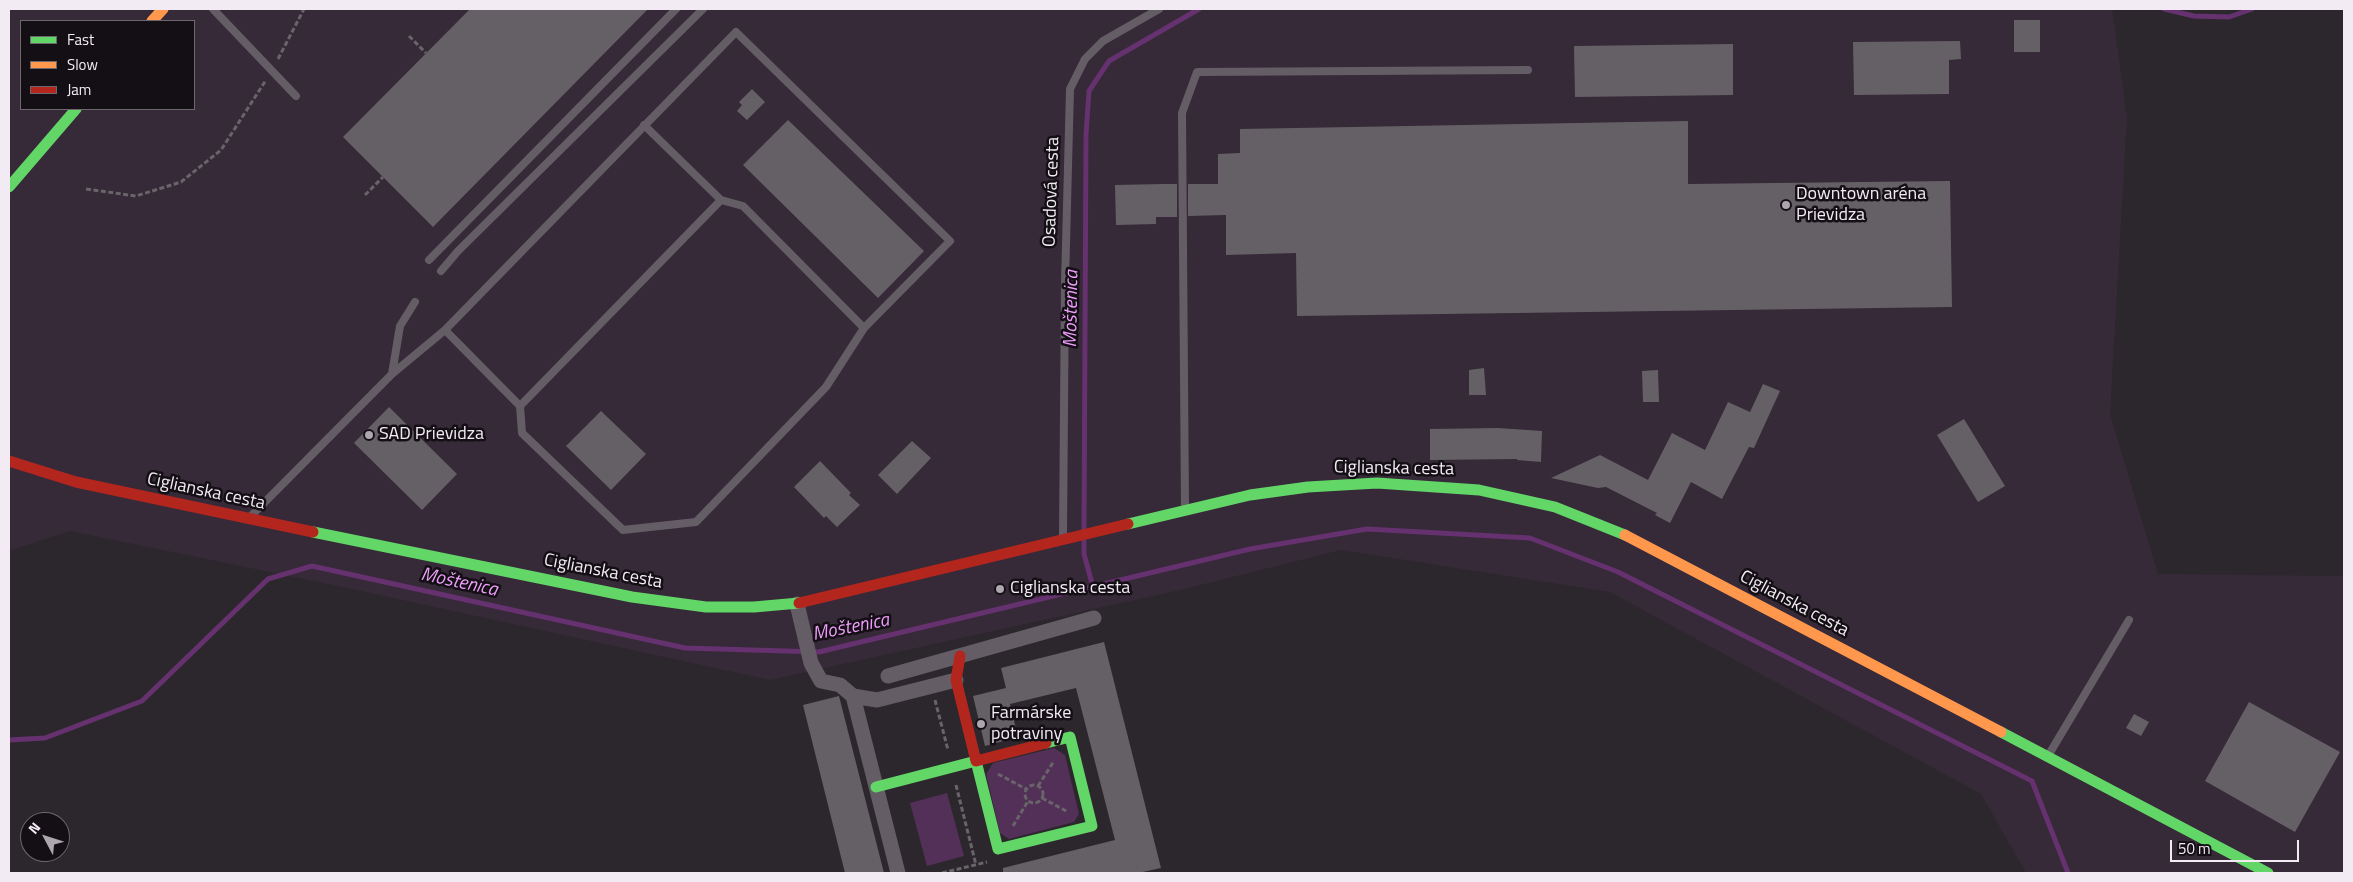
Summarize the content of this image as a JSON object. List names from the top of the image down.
{
  "streets": {
    "street": ["Ciglianska cesta"],
    "lane": ["Osadová cesta"]
  },
  "crossings": [
    ["Osadová cesta", "Ciglianska cesta"]
  ],
  "water": ["Moštenica"],
  "places": [
    "Downtown aréna Prievidza",
    "SAD Prievidza",
    "Ciglianska cesta",
    "Farmárske potraviny"
  ],
  "legend": ["Fast", "Slow", "Jam"],
  "scale_bar": "50 m",
  "north": "top left"
}
